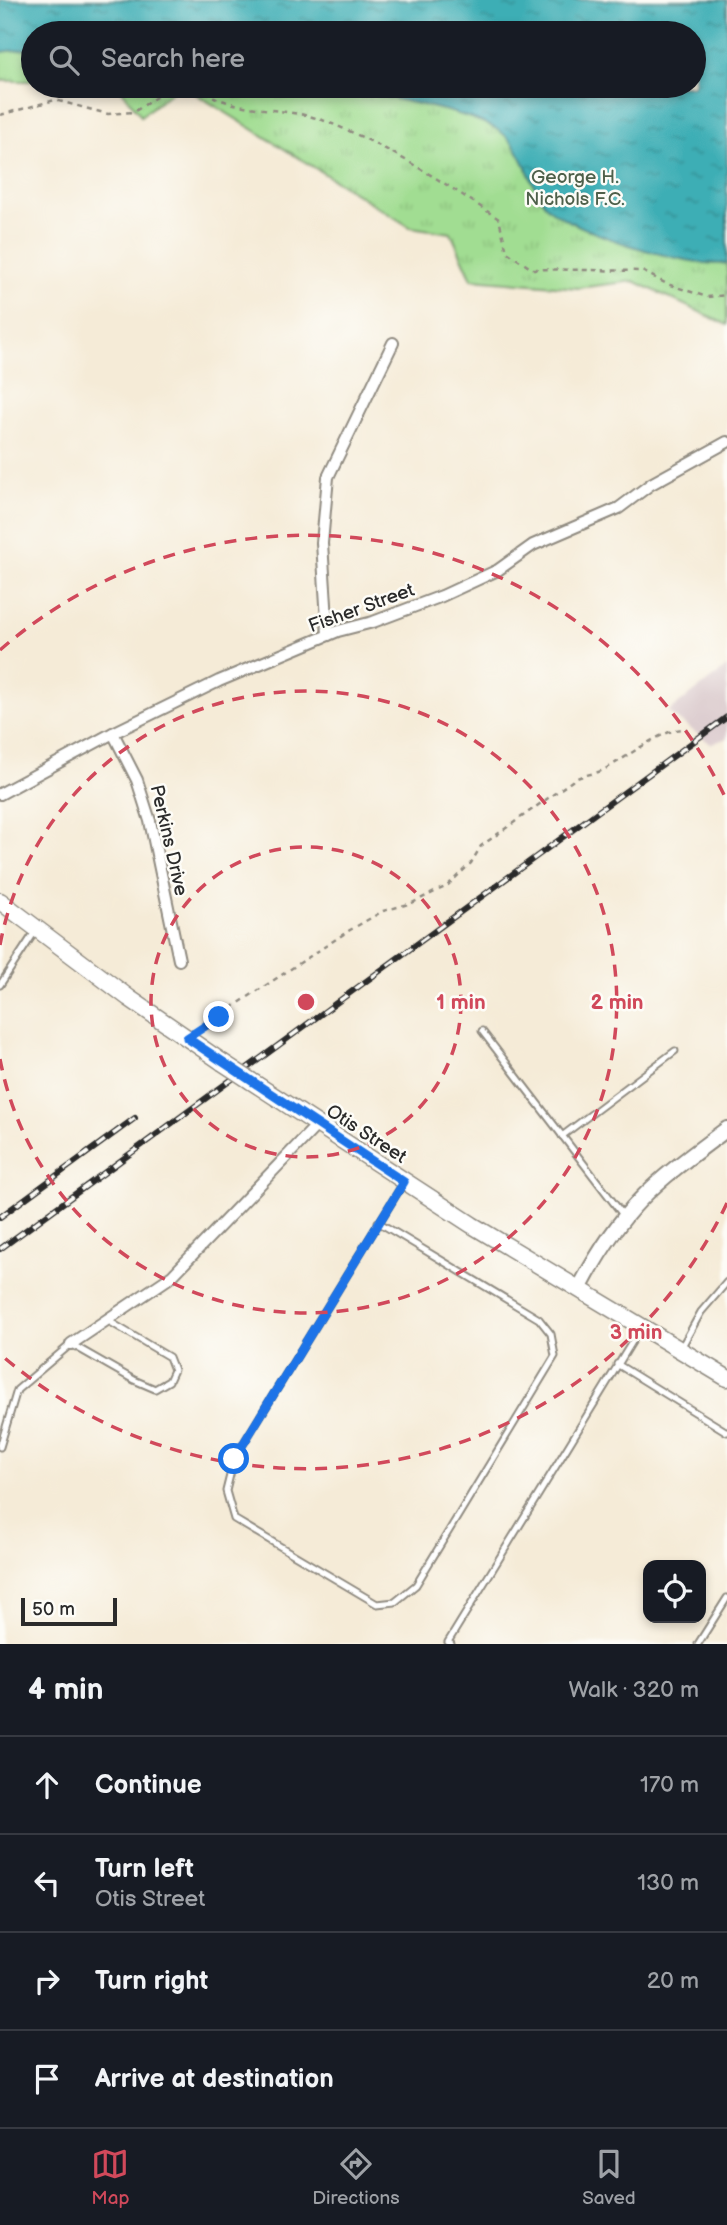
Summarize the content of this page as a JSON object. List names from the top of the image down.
{
  "streets": {
    "main road": ["Otis Street"],
    "street": ["Fisher Street", "Perkins Drive"]
  },
  "crossings": [
    ["Fisher Street", "Perkins Drive"]
  ],
  "parks": ["George H. Nichols F.C."],
  "scale_bar": "50 m",
  "page": {
    "search": "Search here",
    "scale": "50 m",
    "heading": ["4 min", "Walk · 320 m"],
    "list": [
      ["Continue", "170 m"],
      ["Turn left", "Otis Street", "130 m"],
      ["Turn right", "20 m"],
      "Arrive at destination"
    ],
    "nav": ["Map", "Directions", "Saved"]
  },
  "rings": ["1 min", "2 min", "3 min"]
}
